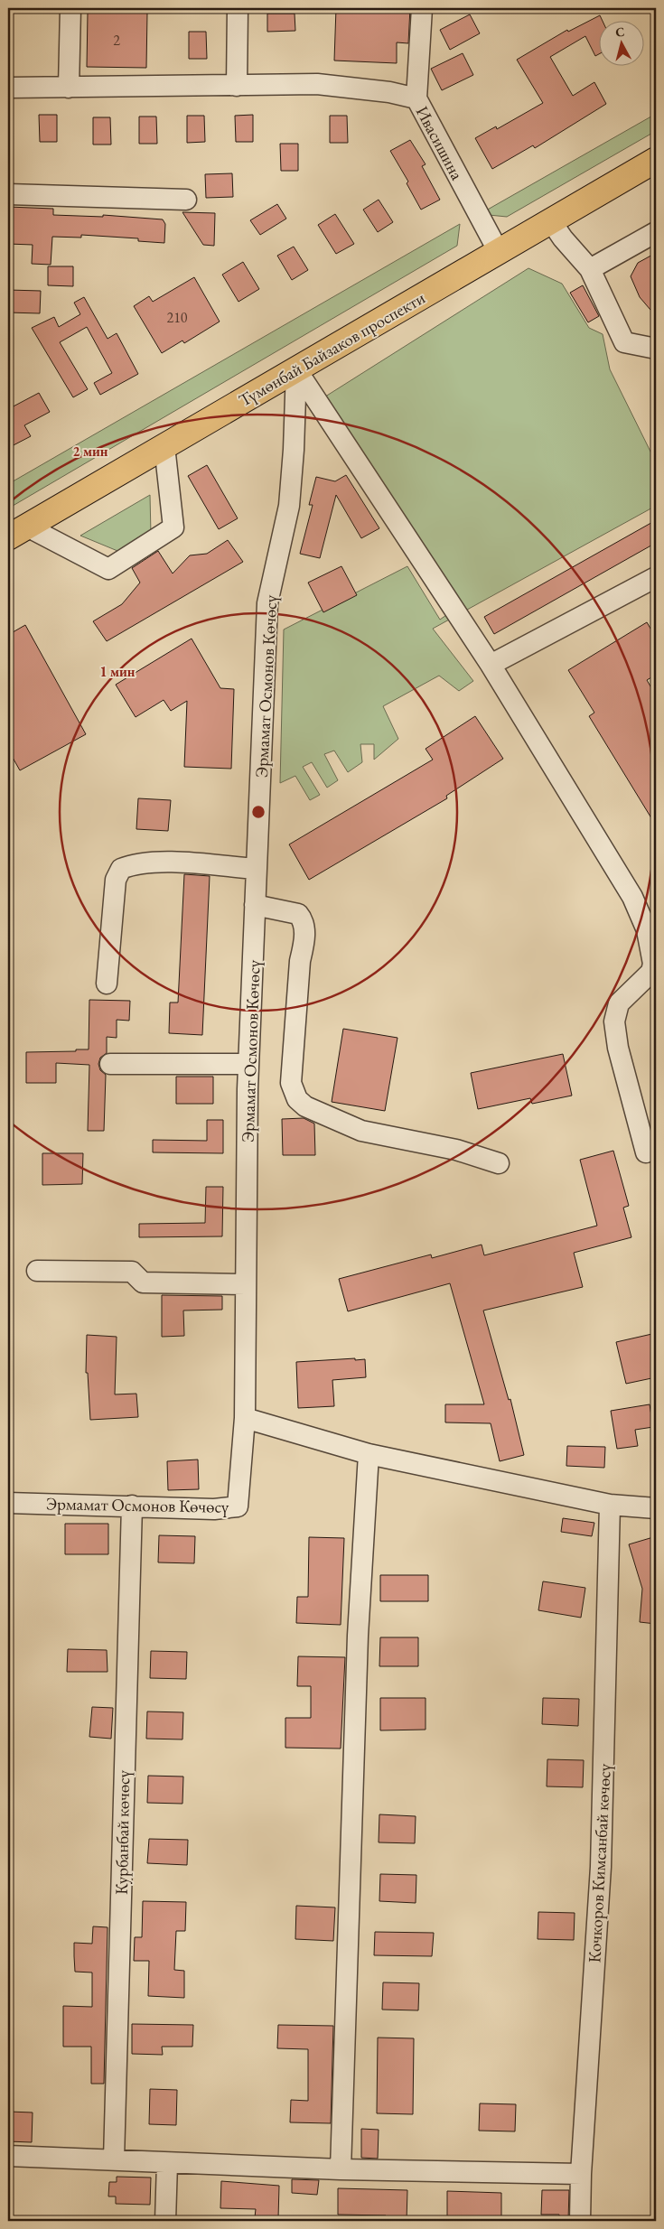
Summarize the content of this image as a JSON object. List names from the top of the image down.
{
  "streets": {
    "highway": ["Түмөнбай Байзаков проспекти"],
    "street": [
      "Ивасишина",
      "Эрмамат Осмонов Көчөсү",
      "Курбанбай көчөсү",
      "Кочкоров Кимсанбай көчөсү"
    ]
  },
  "crossings": [
    ["Ивасишина", "Түмөнбай Байзаков проспекти"],
    ["Түмөнбай Байзаков проспекти", "Эрмамат Осмонов Көчөсү"],
    ["Эрмамат Осмонов Көчөсү", "Курбанбай көчөсү"]
  ],
  "house_numbers": ["2", "210"],
  "north": "top",
  "rings": ["2 мин", "1 мин"]
}
